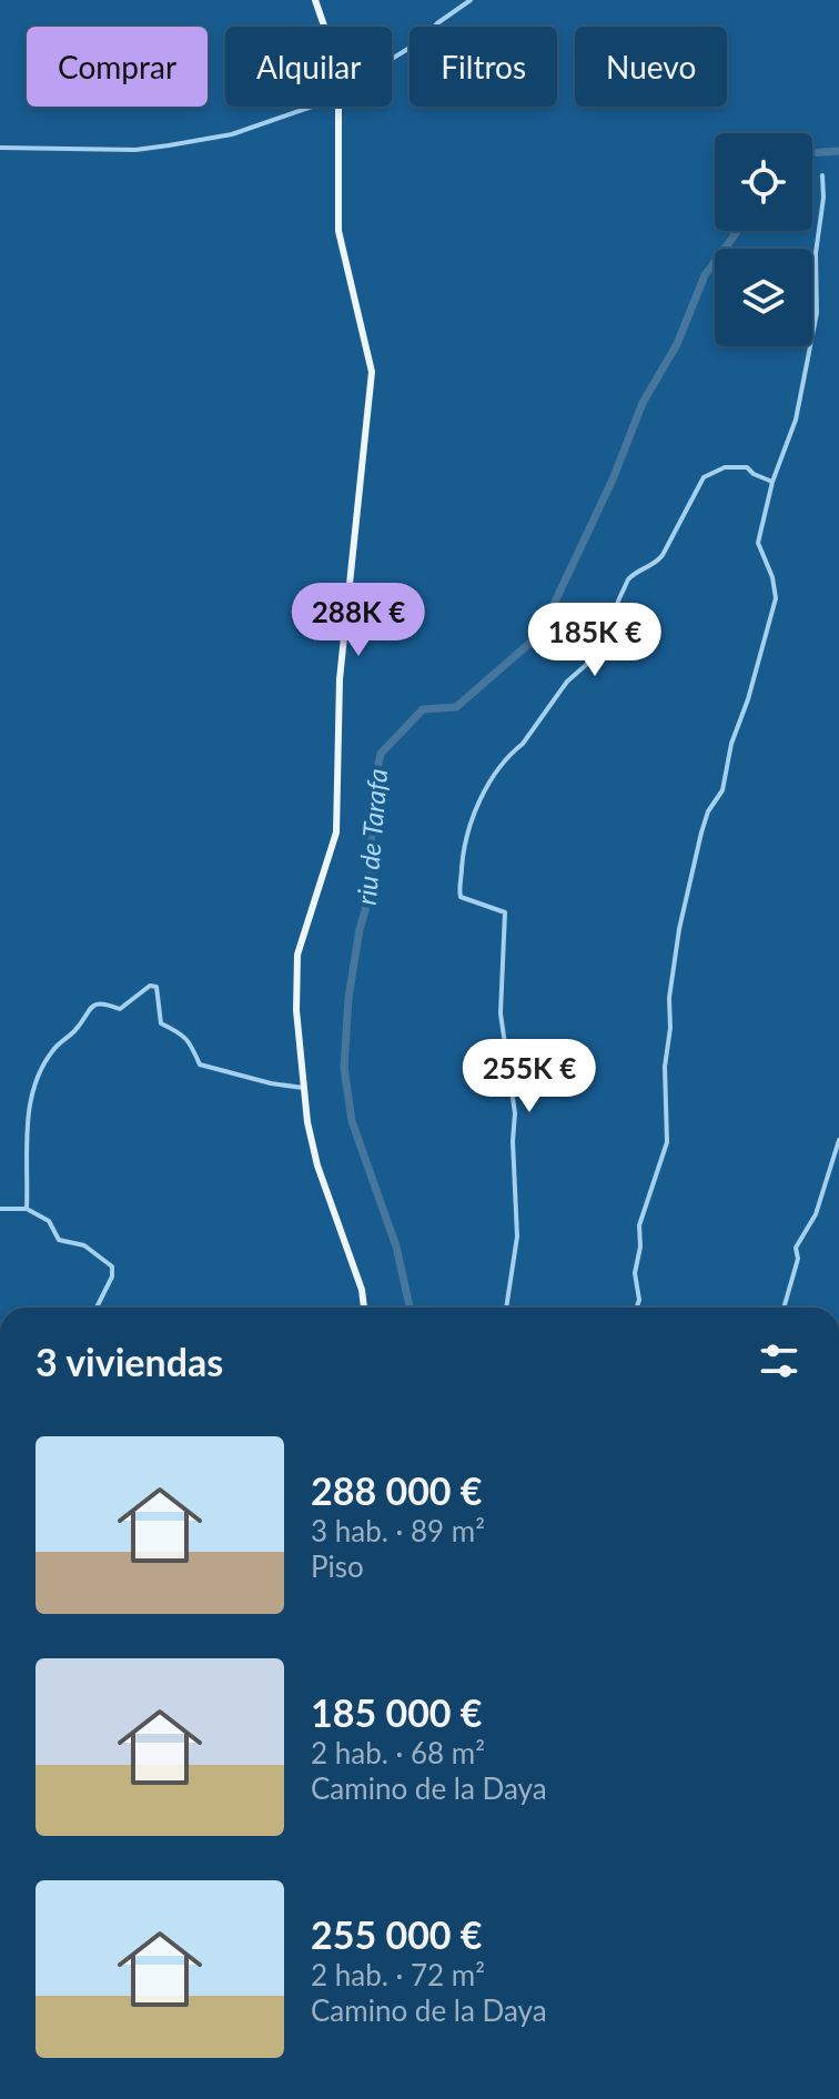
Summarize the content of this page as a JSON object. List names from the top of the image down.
{
  "water": ["riu de Tarafa"],
  "page": {
    "chip": [
      "Comprar",
      "Alquilar",
      "Filtros",
      "Nuevo"
    ],
    "price": ["288K €", "185K €", "255K €"],
    "heading": "3 viviendas",
    "list": [
      {
        "name": "288 000 €",
        "note": "3 hab. · 89 m² · Piso"
      },
      {
        "name": "185 000 €",
        "note": "2 hab. · 68 m² · Camino de la Daya"
      },
      {
        "name": "255 000 €",
        "note": "2 hab. · 72 m² · Camino de la Daya"
      }
    ]
  }
}
